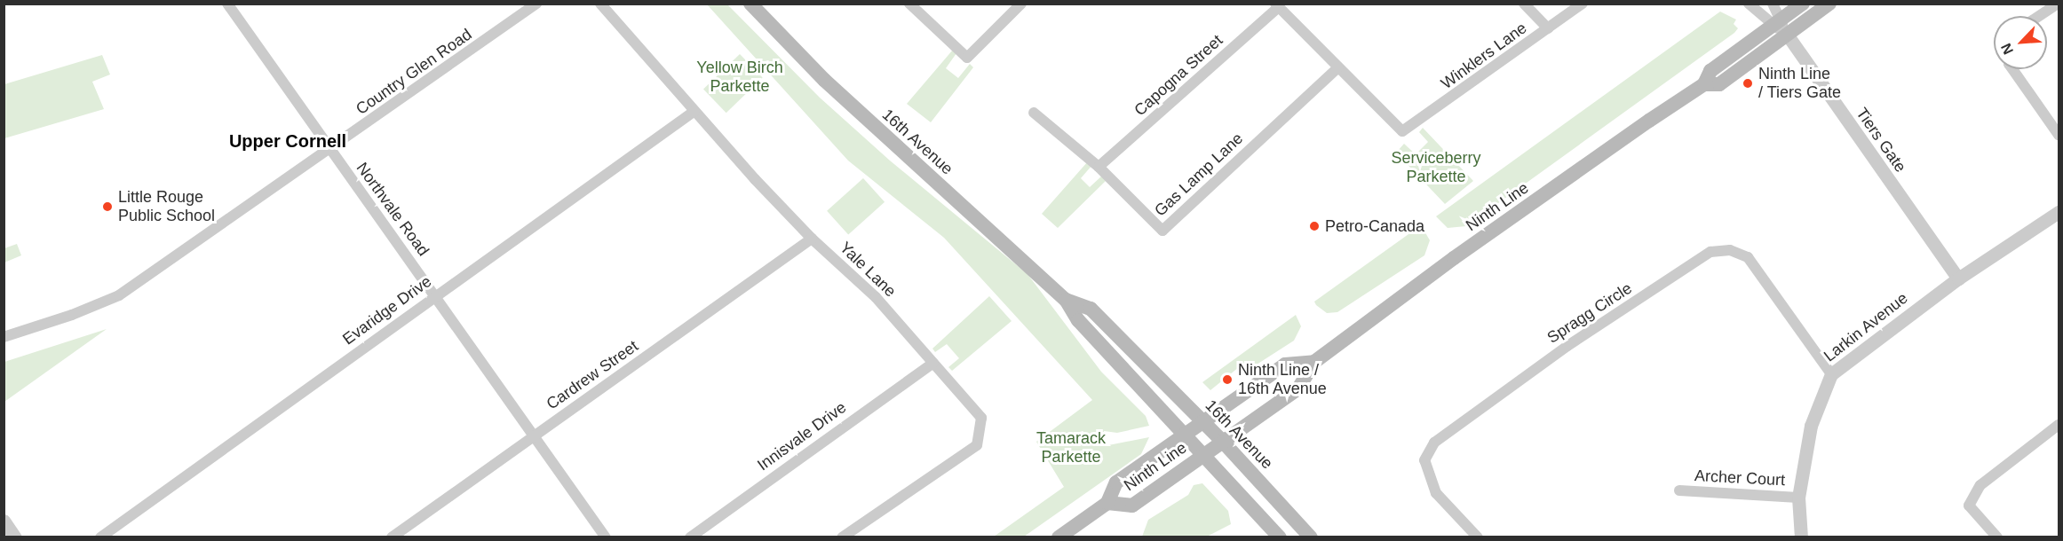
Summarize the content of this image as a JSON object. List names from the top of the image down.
{
  "streets": {
    "main road": ["16th Avenue", "Ninth Line"],
    "street": [
      "Winklers Lane",
      "Country Glen Road",
      "Capogna Street",
      "Tiers Gate",
      "Gas Lamp Lane",
      "Northvale Road",
      "Yale Lane",
      "Evaridge Drive",
      "Spragg Circle",
      "Larkin Avenue",
      "Cardrew Street",
      "Innisvale Drive",
      "Archer Court"
    ]
  },
  "crossings": [
    ["Winklers Lane", "Gas Lamp Lane"],
    ["Country Glen Road", "Northvale Road"],
    ["Capogna Street", "Gas Lamp Lane"],
    ["Tiers Gate", "Ninth Line"],
    ["Tiers Gate", "Larkin Avenue"],
    ["16th Avenue", "Ninth Line"],
    ["Northvale Road", "Evaridge Drive"],
    ["Northvale Road", "Cardrew Street"],
    ["Yale Lane", "Evaridge Drive"],
    ["Yale Lane", "Cardrew Street"],
    ["Yale Lane", "Innisvale Drive"],
    ["Spragg Circle", "Larkin Avenue"],
    ["Larkin Avenue", "Archer Court"]
  ],
  "districts": ["Upper Cornell"],
  "parks": ["Yellow Birch Parkette", "Serviceberry Parkette", "Tamarack Parkette"],
  "places": [
    "Ninth Line / Tiers Gate",
    "Little Rouge Public School",
    "Petro-Canada",
    "Ninth Line / 16th Avenue"
  ],
  "north": "bottom left"
}
